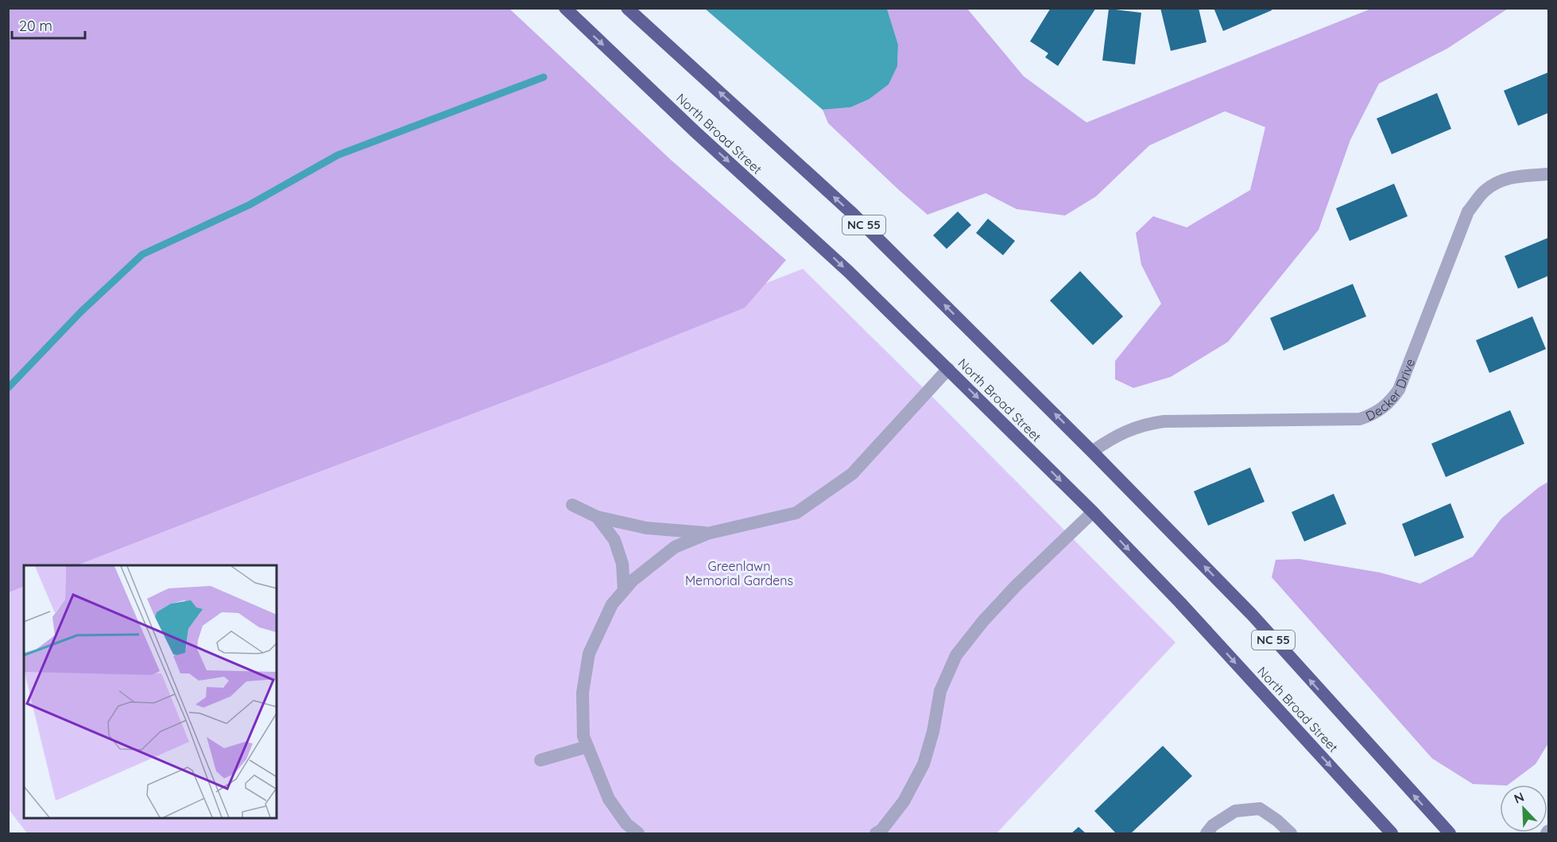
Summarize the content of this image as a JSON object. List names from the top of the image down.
{
  "streets": {
    "highway": ["North Broad Street", "NC 55"],
    "street": ["Decker Drive"]
  },
  "crossings": [
    ["North Broad Street", "Decker Drive"]
  ],
  "parks": ["Greenlawn Memorial Gardens"],
  "scale_bar": "20 m",
  "north": "top left"
}
